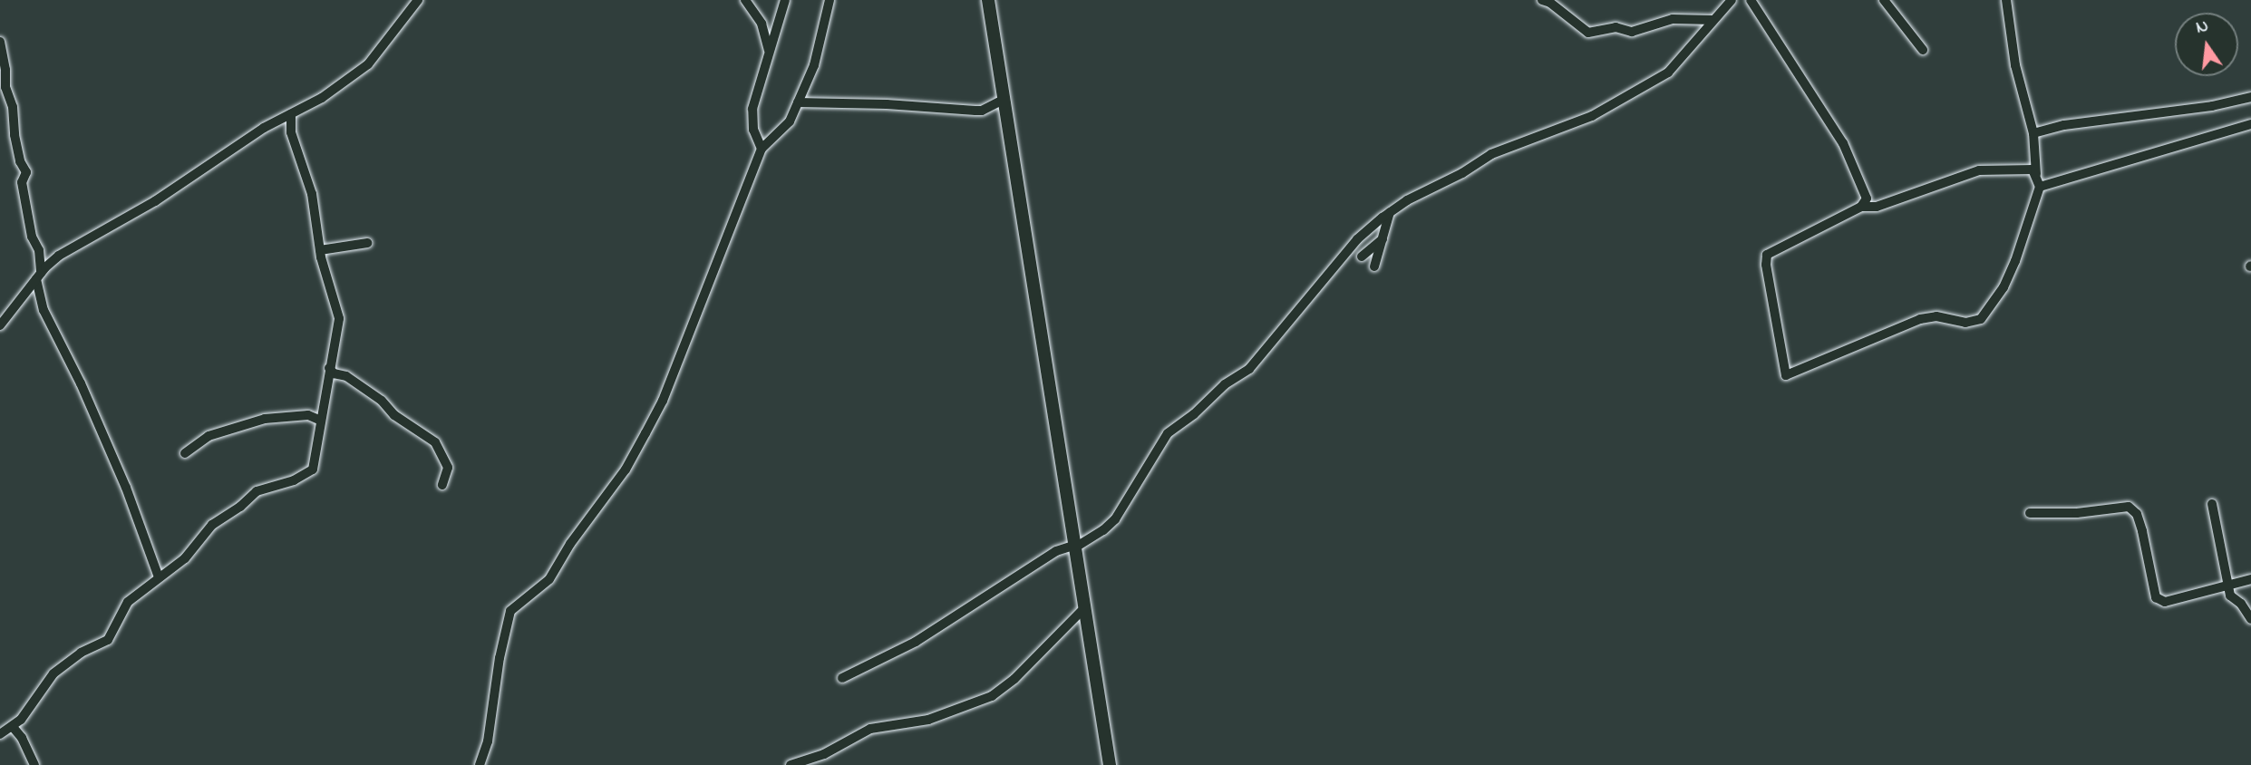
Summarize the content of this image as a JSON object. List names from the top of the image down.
{
  "north": "top"
}
